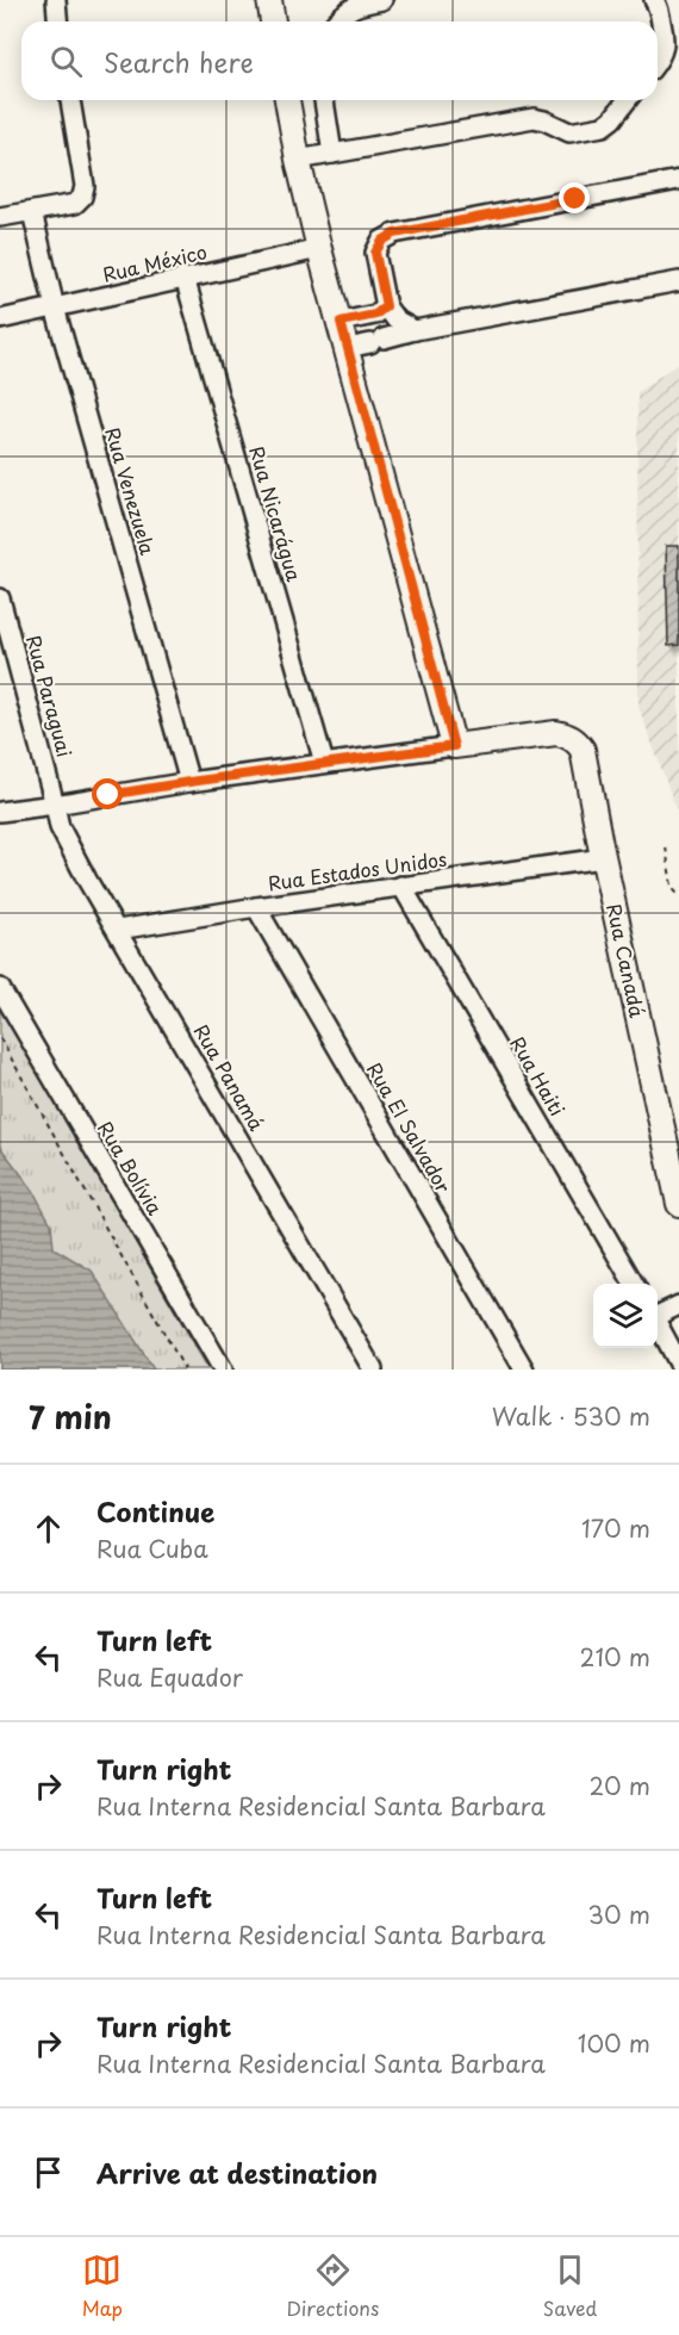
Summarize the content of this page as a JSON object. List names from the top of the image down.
{
  "streets": {
    "main road": ["Rua Canadá"],
    "street": [
      "Rua México",
      "Rua Venezuela",
      "Rua Nicarágua",
      "Rua Paraguai",
      "Rua Estados Unidos",
      "Rua Haiti",
      "Rua Panamá",
      "Rua El Salvador",
      "Rua Bolívia"
    ]
  },
  "crossings": [
    ["Rua México", "Rua Venezuela"],
    ["Rua México", "Rua Nicarágua"],
    ["Rua Paraguai", "Rua Panamá"],
    ["Rua Estados Unidos", "Rua Canadá"],
    ["Rua Estados Unidos", "Rua Haiti"],
    ["Rua Estados Unidos", "Rua Panamá"],
    ["Rua Estados Unidos", "Rua El Salvador"]
  ],
  "page": {
    "search": "Search here",
    "heading": ["7 min", "Walk · 530 m"],
    "list": [
      ["Continue", "Rua Cuba", "170 m"],
      ["Turn left", "Rua Equador", "210 m"],
      ["Turn right", "Rua Interna Residencial Santa Barbara", "20 m"],
      ["Turn left", "Rua Interna Residencial Santa Barbara", "30 m"],
      ["Turn right", "Rua Interna Residencial Santa Barbara", "100 m"],
      "Arrive at destination"
    ],
    "nav": ["Map", "Directions", "Saved"]
  }
}
